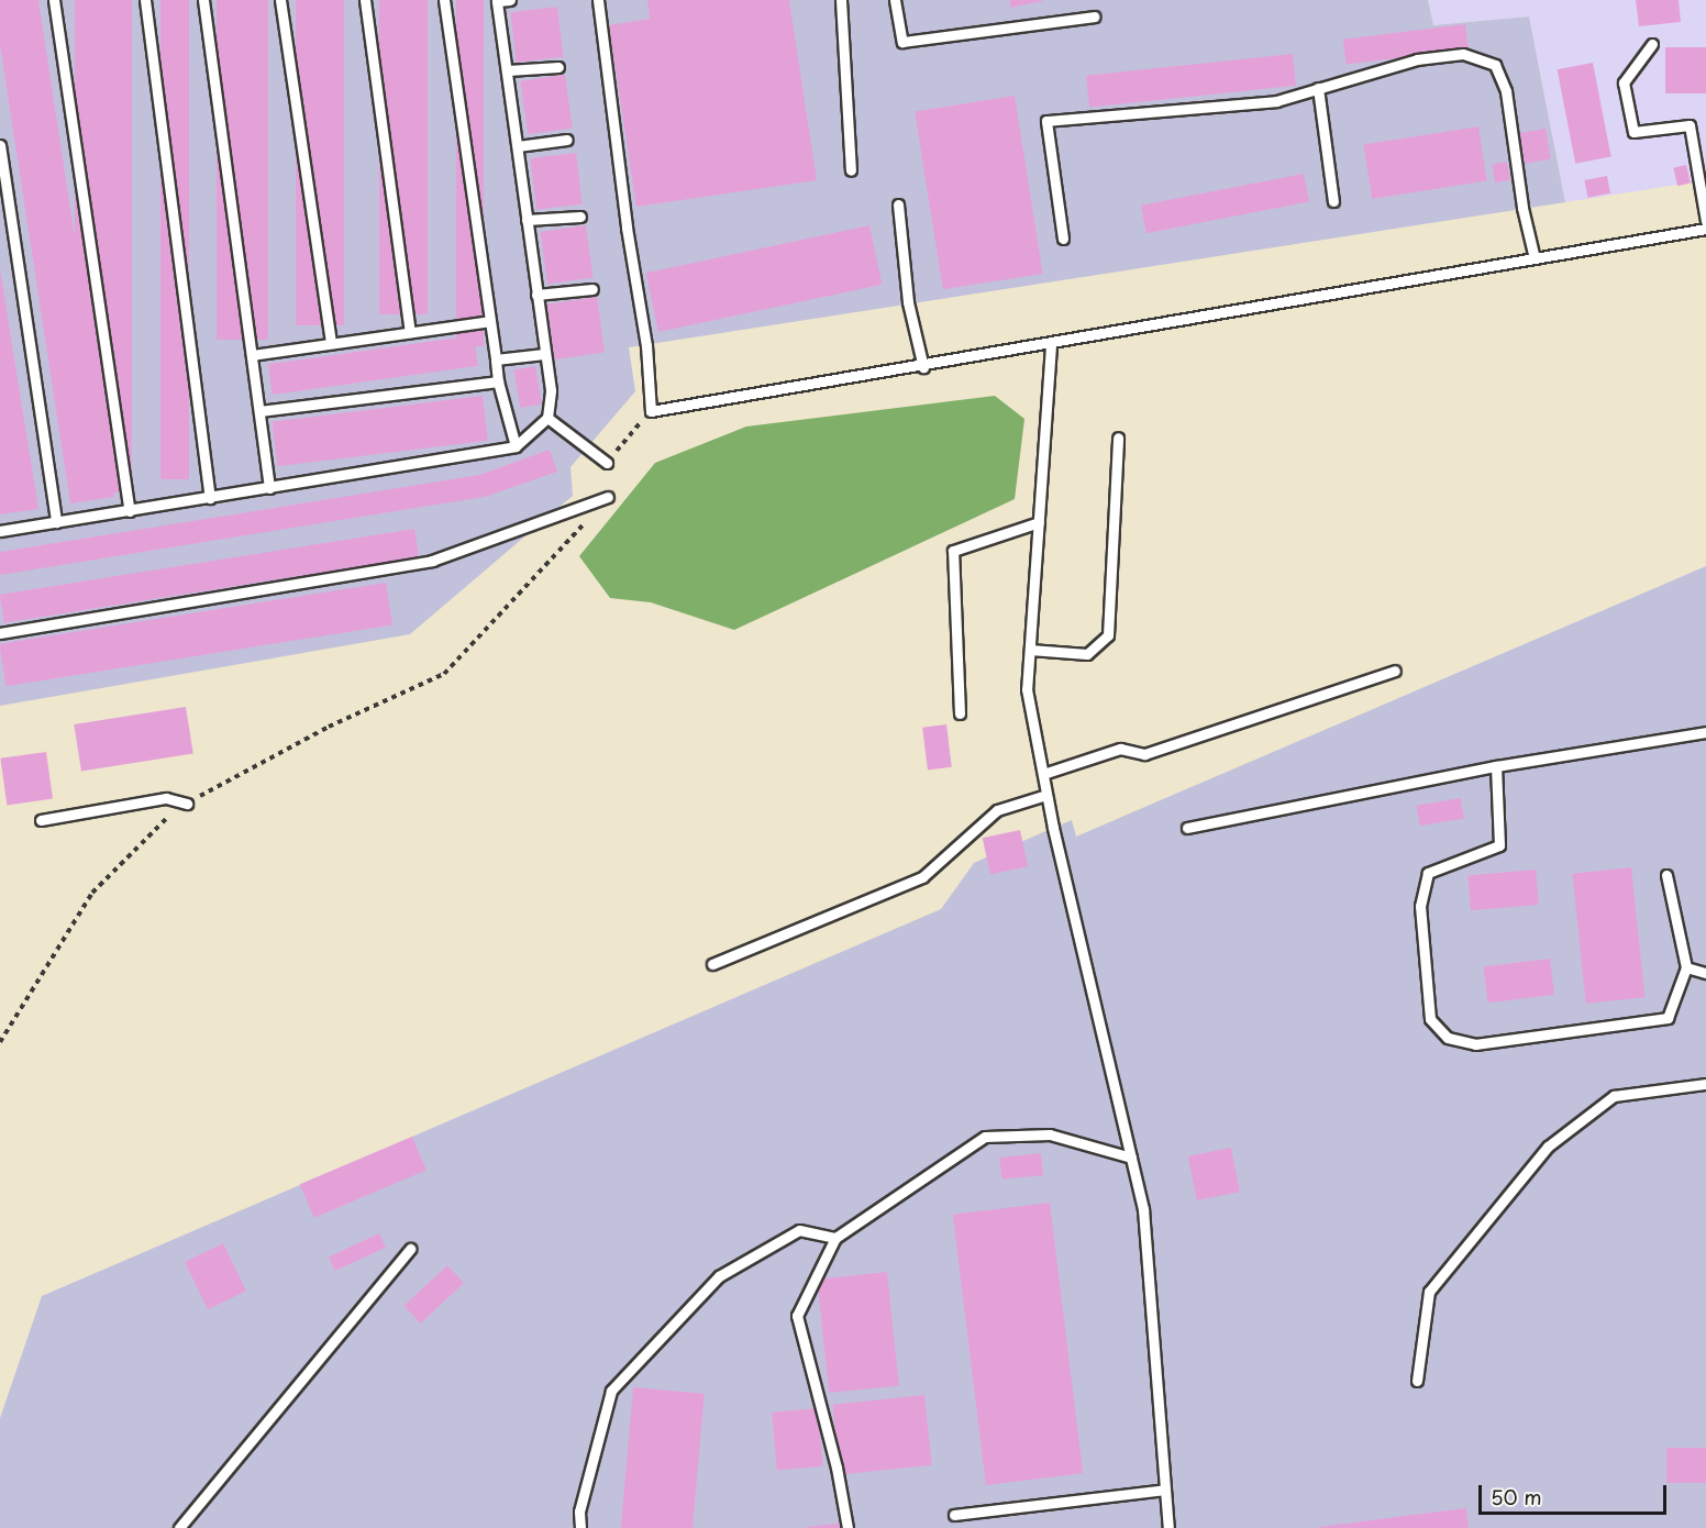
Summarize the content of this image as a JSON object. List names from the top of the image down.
{
  "scale_bar": "50 m"
}
